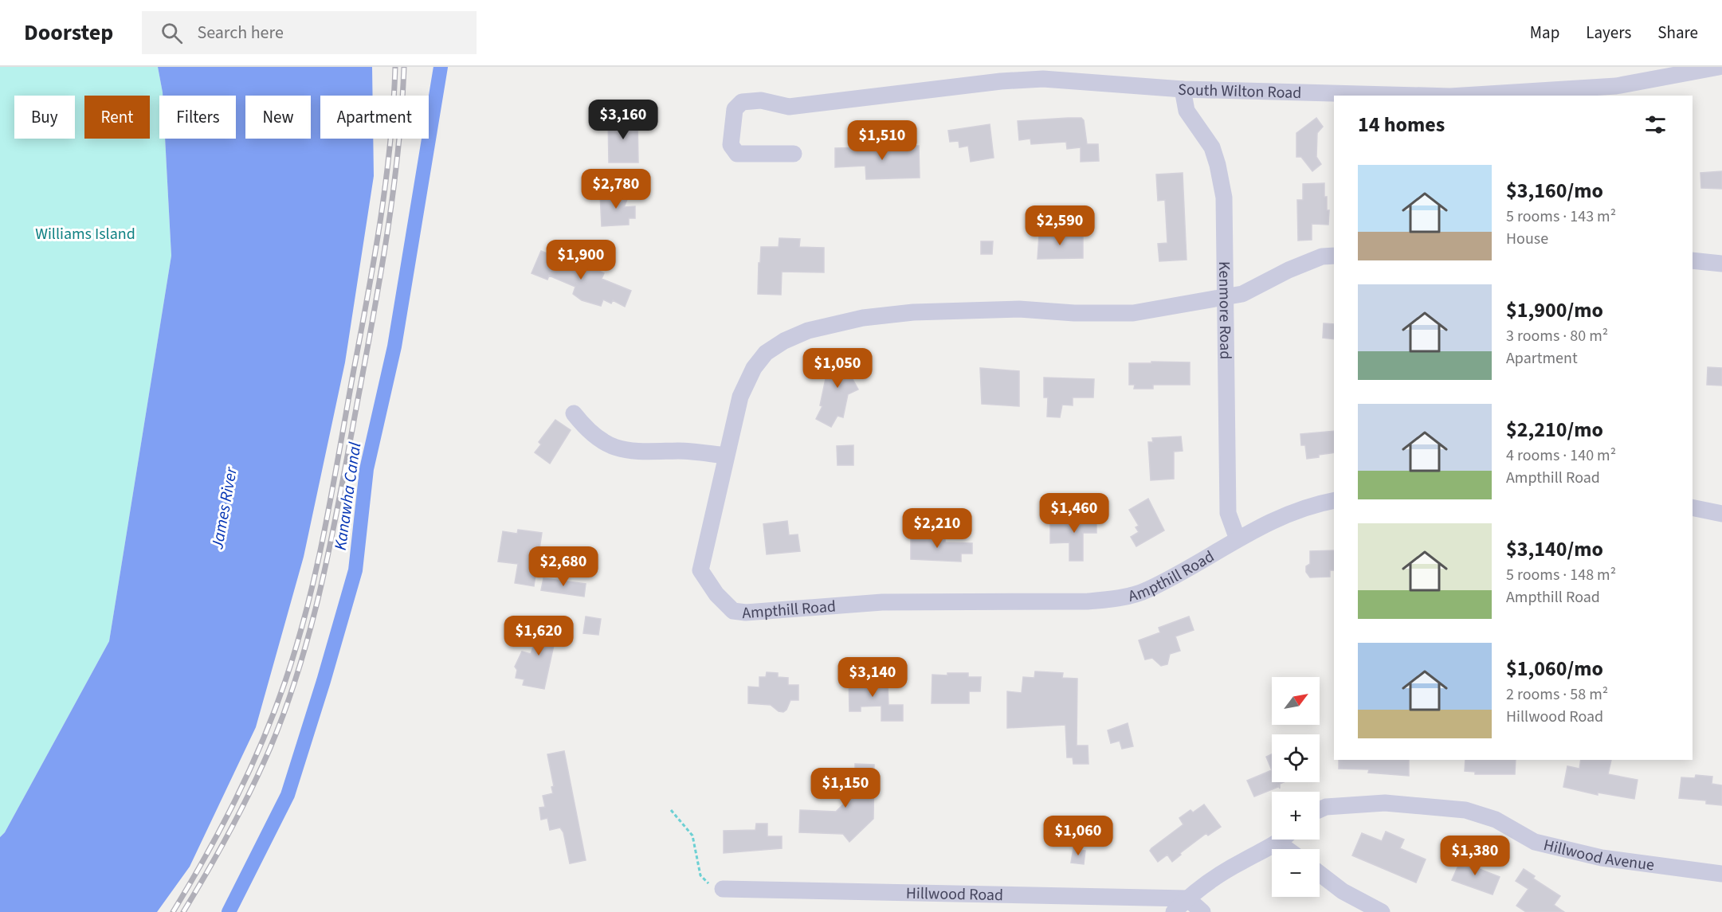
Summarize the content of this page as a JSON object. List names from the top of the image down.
{
  "streets": {
    "street": [
      "South Wilton Road",
      "Kenmore Road",
      "Ampthill Road",
      "Hillwood Avenue",
      "Hillwood Road"
    ]
  },
  "crossings": [
    ["South Wilton Road", "Kenmore Road"],
    ["Kenmore Road", "Ampthill Road"]
  ],
  "water": ["Kanawha Canal", "James River"],
  "parks": ["Williams Island"],
  "north": "top right",
  "page": {
    "header": "Doorstep",
    "search": "Search here",
    "nav": ["Map", "Layers", "Share"],
    "chip": [
      "Buy",
      "Rent",
      "Filters",
      "New",
      "Apartment"
    ],
    "heading": "14 homes",
    "price": [
      "$3,160",
      "$1,510",
      "$2,780",
      "$2,590",
      "$1,900",
      "$1,050",
      "$1,460",
      "$2,210",
      "$2,680",
      "$1,620",
      "$3,140",
      "$1,150",
      "$1,060",
      "$1,380"
    ],
    "list": [
      {
        "name": "$3,160/mo",
        "note": "5 rooms · 143 m² · House"
      },
      {
        "name": "$1,900/mo",
        "note": "3 rooms · 80 m² · Apartment"
      },
      {
        "name": "$2,210/mo",
        "note": "4 rooms · 140 m² · Ampthill Road"
      },
      {
        "name": "$3,140/mo",
        "note": "5 rooms · 148 m² · Ampthill Road"
      },
      {
        "name": "$1,060/mo",
        "note": "2 rooms · 58 m² · Hillwood Road"
      }
    ],
    "map_buttons": ["+", "−"]
  }
}
